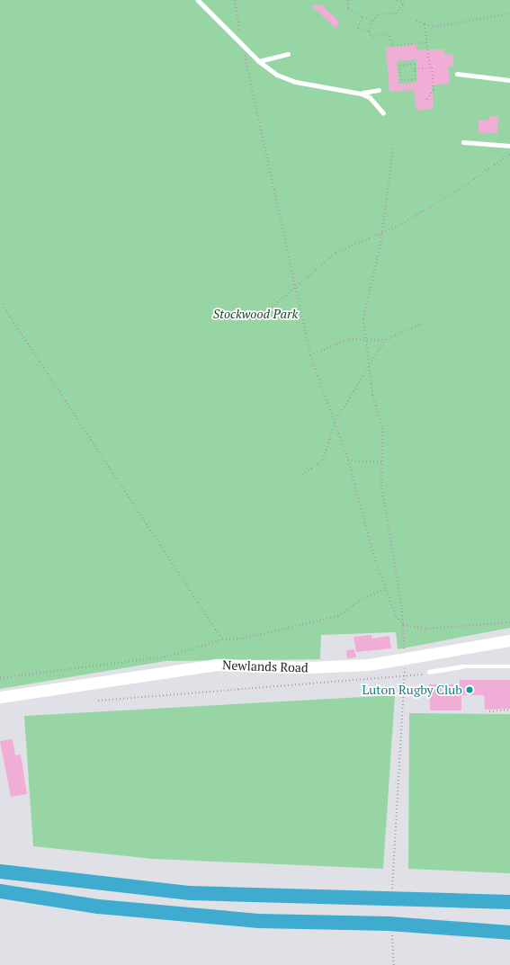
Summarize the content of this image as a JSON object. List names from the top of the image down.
{
  "streets": {
    "main road": ["Newlands Road"]
  },
  "parks": ["Stockwood Park"],
  "places": ["Luton Rugby Club"]
}
